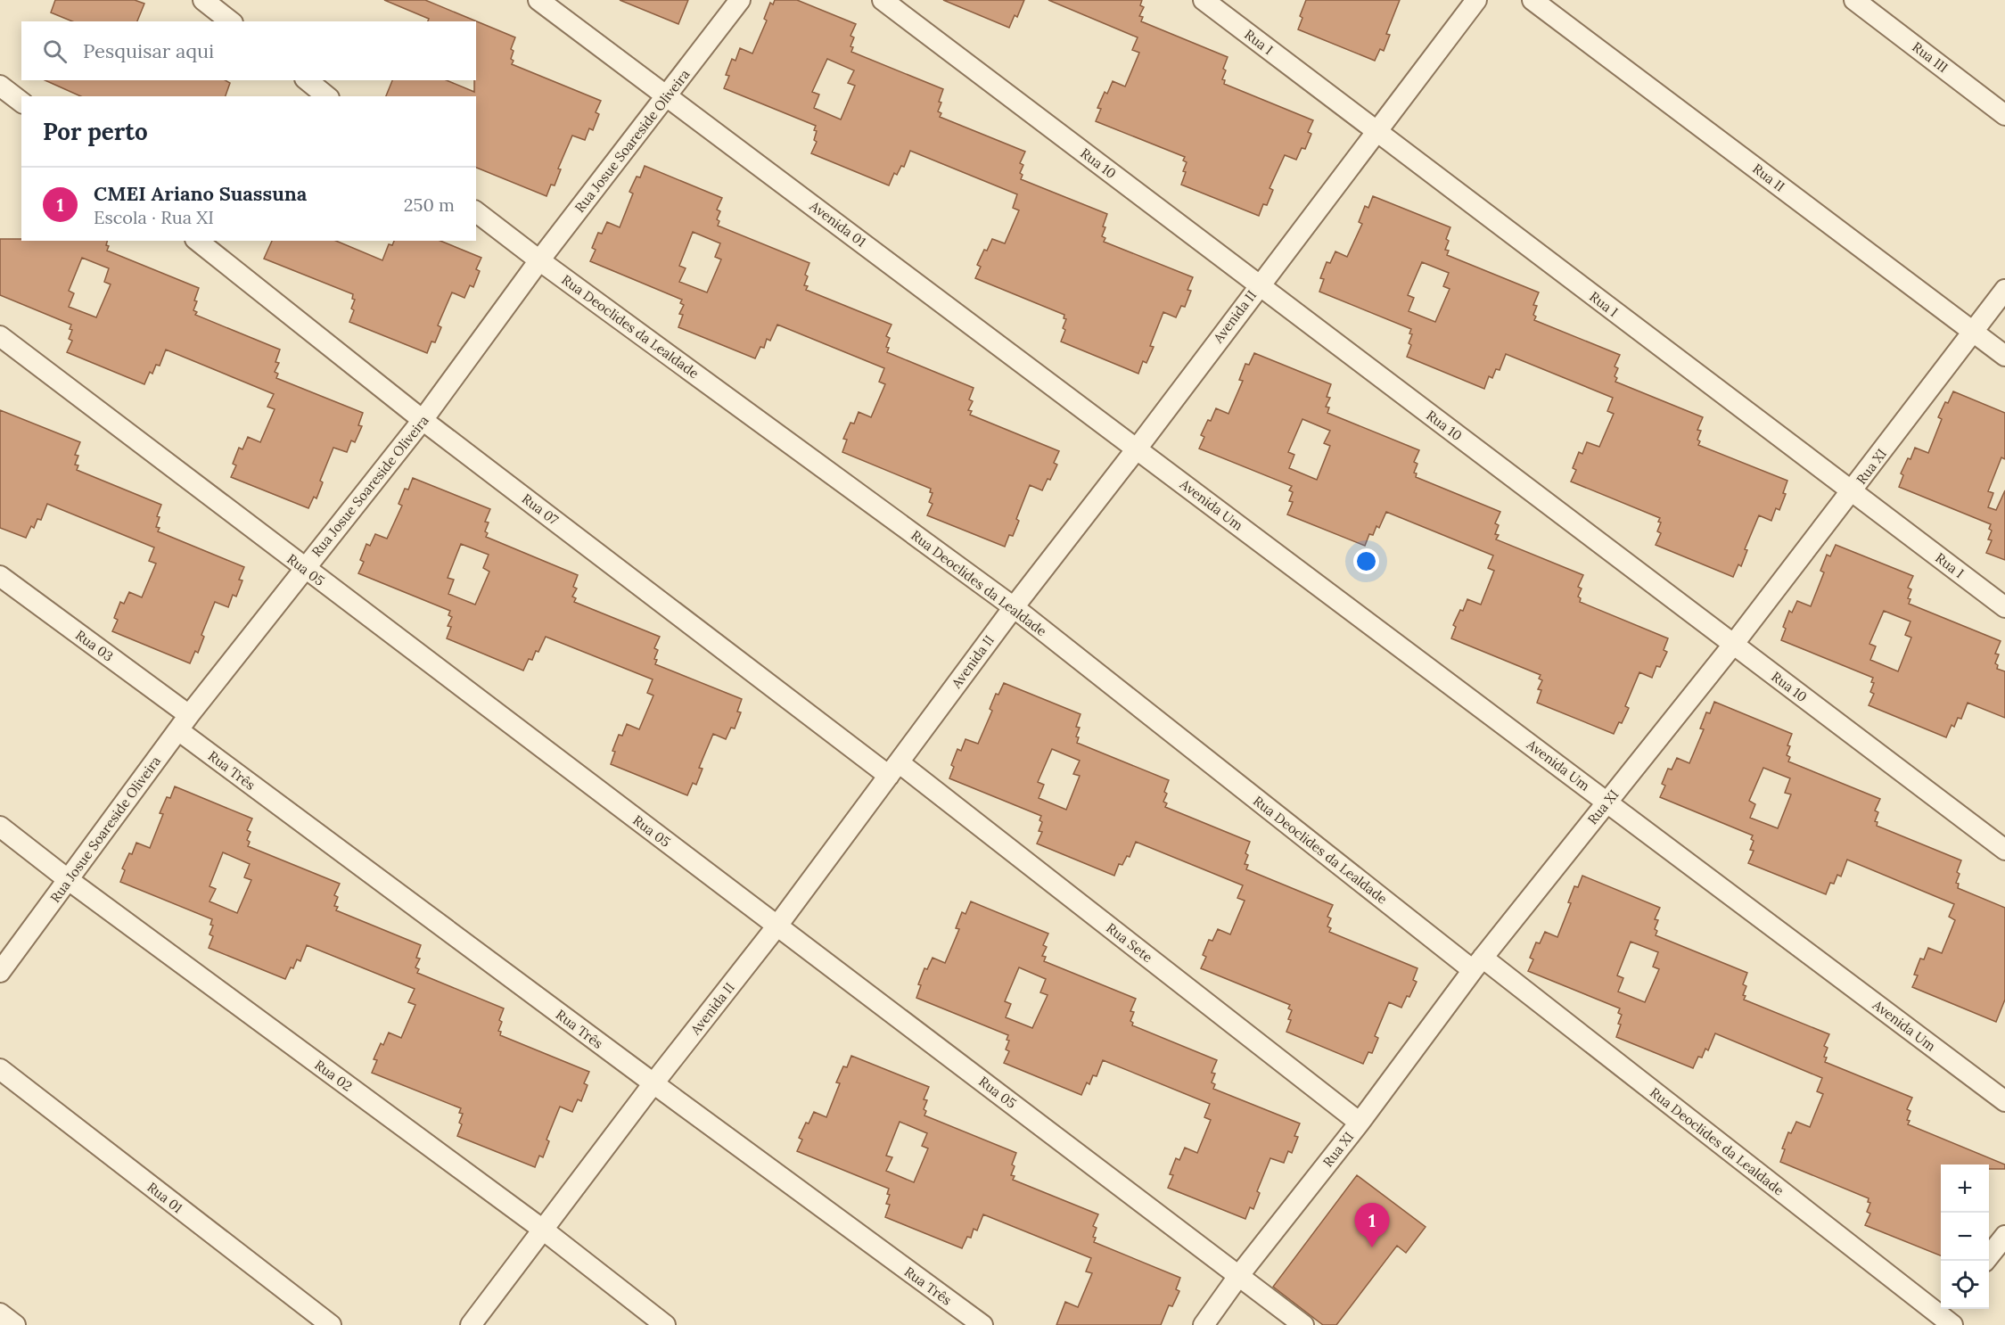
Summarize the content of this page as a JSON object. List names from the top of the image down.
{
  "streets": {
    "street": [
      "Rua I",
      "Rua III",
      "Rua Josue Soareside Oliveira",
      "Rua 10",
      "Rua II",
      "Avenida 01",
      "Avenida II",
      "Rua Deoclides da Lealdade",
      "Rua XI",
      "Avenida Um",
      "Rua 07",
      "Rua 05",
      "Rua 03",
      "Rua Três",
      "Rua Sete",
      "Rua 02",
      "Rua 01"
    ]
  },
  "crossings": [
    ["Rua I", "Avenida II"],
    ["Rua I", "Rua XI"],
    ["Rua Josue Soareside Oliveira", "Avenida 01"],
    ["Rua Josue Soareside Oliveira", "Rua Deoclides da Lealdade"],
    ["Rua Josue Soareside Oliveira", "Rua 07"],
    ["Rua Josue Soareside Oliveira", "Rua 05"],
    ["Rua Josue Soareside Oliveira", "Rua 03"],
    ["Rua Josue Soareside Oliveira", "Rua Três"],
    ["Rua Josue Soareside Oliveira", "Rua 02"],
    ["Rua 10", "Avenida II"],
    ["Rua 10", "Rua XI"],
    ["Rua II", "Rua XI"],
    ["Avenida 01", "Avenida II"],
    ["Avenida 01", "Avenida Um"],
    ["Avenida II", "Rua Deoclides da Lealdade"],
    ["Avenida II", "Avenida Um"],
    ["Avenida II", "Rua 07"],
    ["Avenida II", "Rua 05"],
    ["Avenida II", "Rua Três"],
    ["Avenida II", "Rua Sete"],
    ["Avenida II", "Rua 02"],
    ["Rua Deoclides da Lealdade", "Rua XI"],
    ["Rua XI", "Avenida Um"],
    ["Rua XI", "Rua 05"],
    ["Rua XI", "Rua Sete"],
    ["Rua 07", "Rua Sete"],
    ["Rua 03", "Rua Três"]
  ],
  "page": {
    "search": "Pesquisar aqui",
    "heading": "Por perto",
    "list": [
      {
        "mark": "1",
        "name": "CMEI Ariano Suassuna",
        "note": "Escola · Rua XI",
        "value": "250 m"
      }
    ],
    "map_buttons": ["+", "−"],
    "pins": "1"
  }
}
